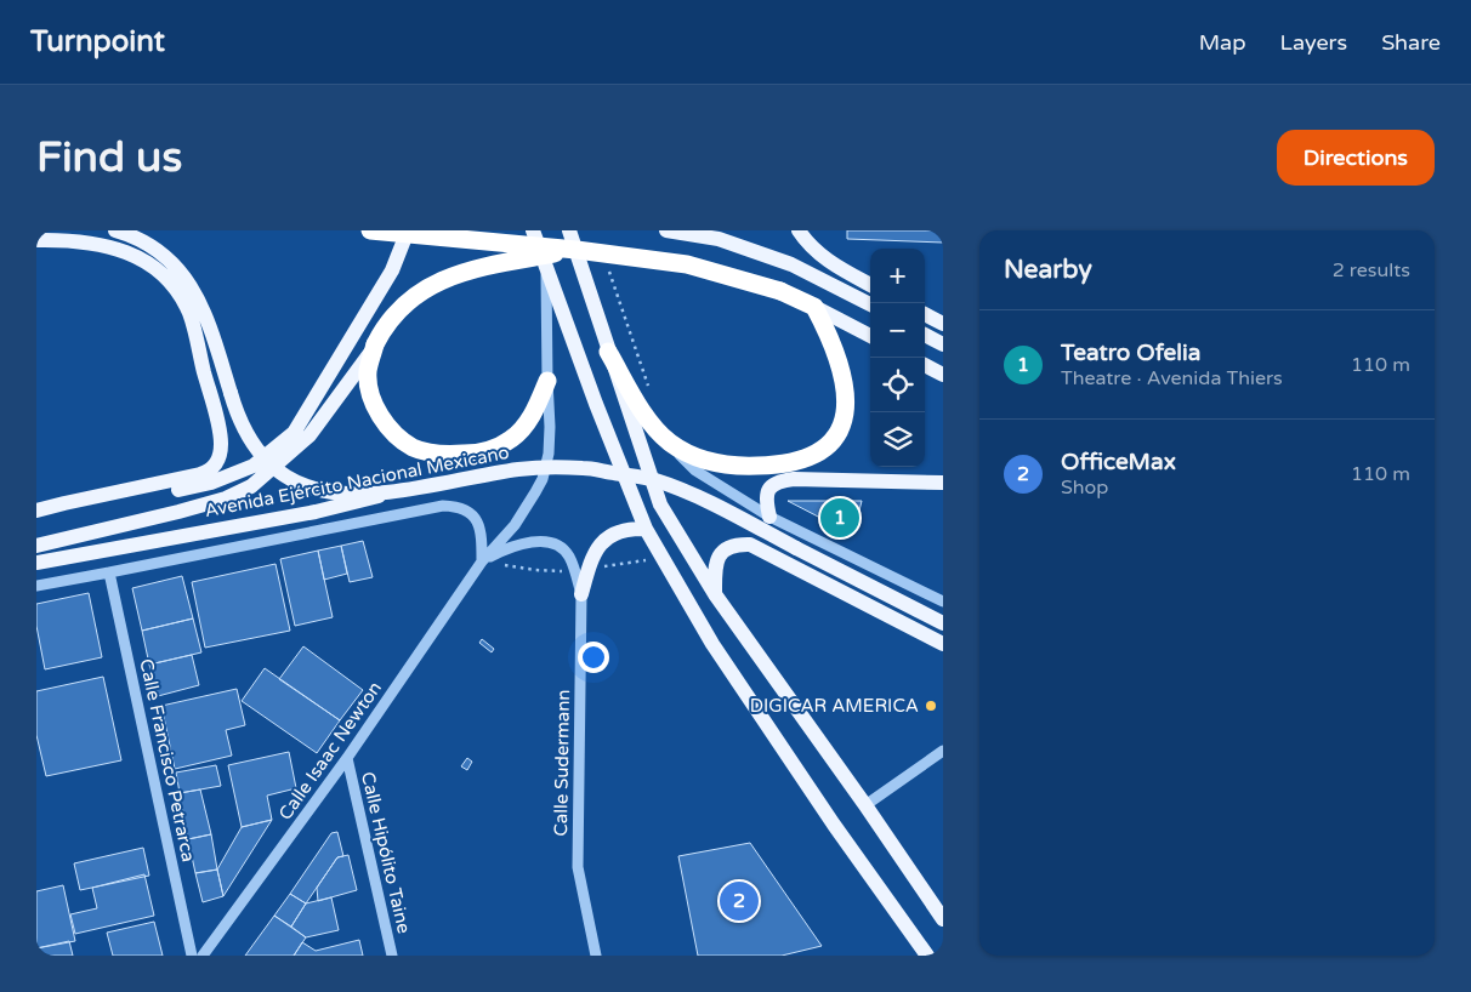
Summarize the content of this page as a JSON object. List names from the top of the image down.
{
  "streets": {
    "main road": ["Avenida Ejército Nacional Mexicano"],
    "street": [
      "Calle Isaac Newton",
      "Calle Francisco Petrarca",
      "Calle Sudermann",
      "Calle Hipólito Taine"
    ]
  },
  "crossings": [
    ["Calle Isaac Newton", "Calle Hipólito Taine"]
  ],
  "places": ["DIGICAR AMERICA"],
  "page": {
    "header": "Turnpoint",
    "nav": ["Map", "Layers", "Share"],
    "buttons": "Directions",
    "title": "Find us",
    "heading": ["Nearby", "2 results"],
    "map_buttons": ["+", "−"],
    "list": [
      {
        "mark": "1",
        "name": "Teatro Ofelia",
        "note": "Theatre · Avenida Thiers",
        "value": "110 m"
      },
      {
        "mark": "2",
        "name": "OfficeMax",
        "note": "Shop",
        "value": "110 m"
      }
    ],
    "pins": ["1", "2"]
  }
}
